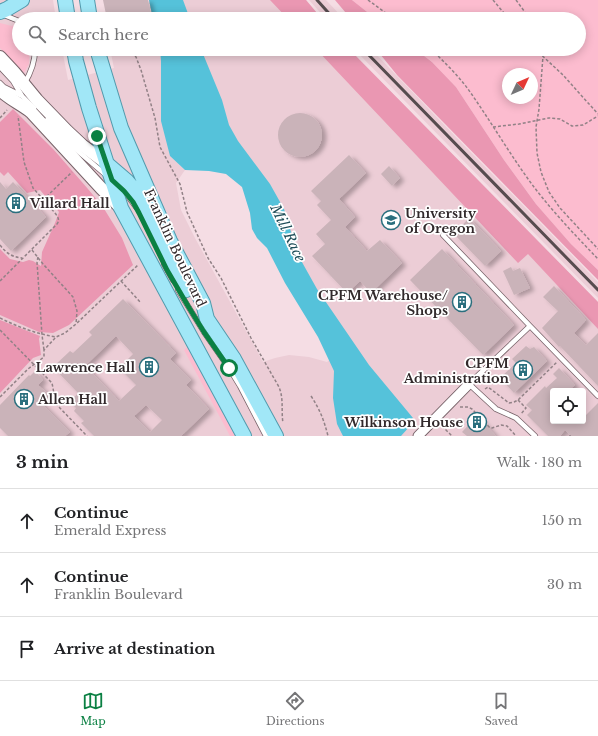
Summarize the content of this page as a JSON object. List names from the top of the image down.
{
  "streets": {
    "main road": ["Franklin Boulevard"]
  },
  "water": ["Mill Race"],
  "places": {
    "building": [
      "Villard Hall",
      "CPFM Warehouse/ Shops",
      "Lawrence Hall",
      "CPFM Administration",
      "Allen Hall",
      "Wilkinson House"
    ],
    "school or university": ["University of Oregon"]
  },
  "north": "top right",
  "page": {
    "search": "Search here",
    "heading": ["3 min", "Walk · 180 m"],
    "list": [
      ["Continue", "Emerald Express", "150 m"],
      ["Continue", "Franklin Boulevard", "30 m"],
      "Arrive at destination"
    ],
    "nav": ["Map", "Directions", "Saved"]
  }
}
